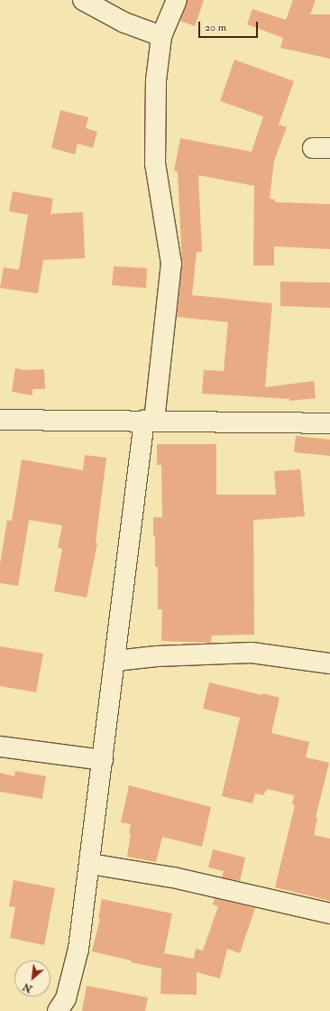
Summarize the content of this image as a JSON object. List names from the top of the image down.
{
  "scale_bar": "20 m",
  "north": "bottom left"
}
